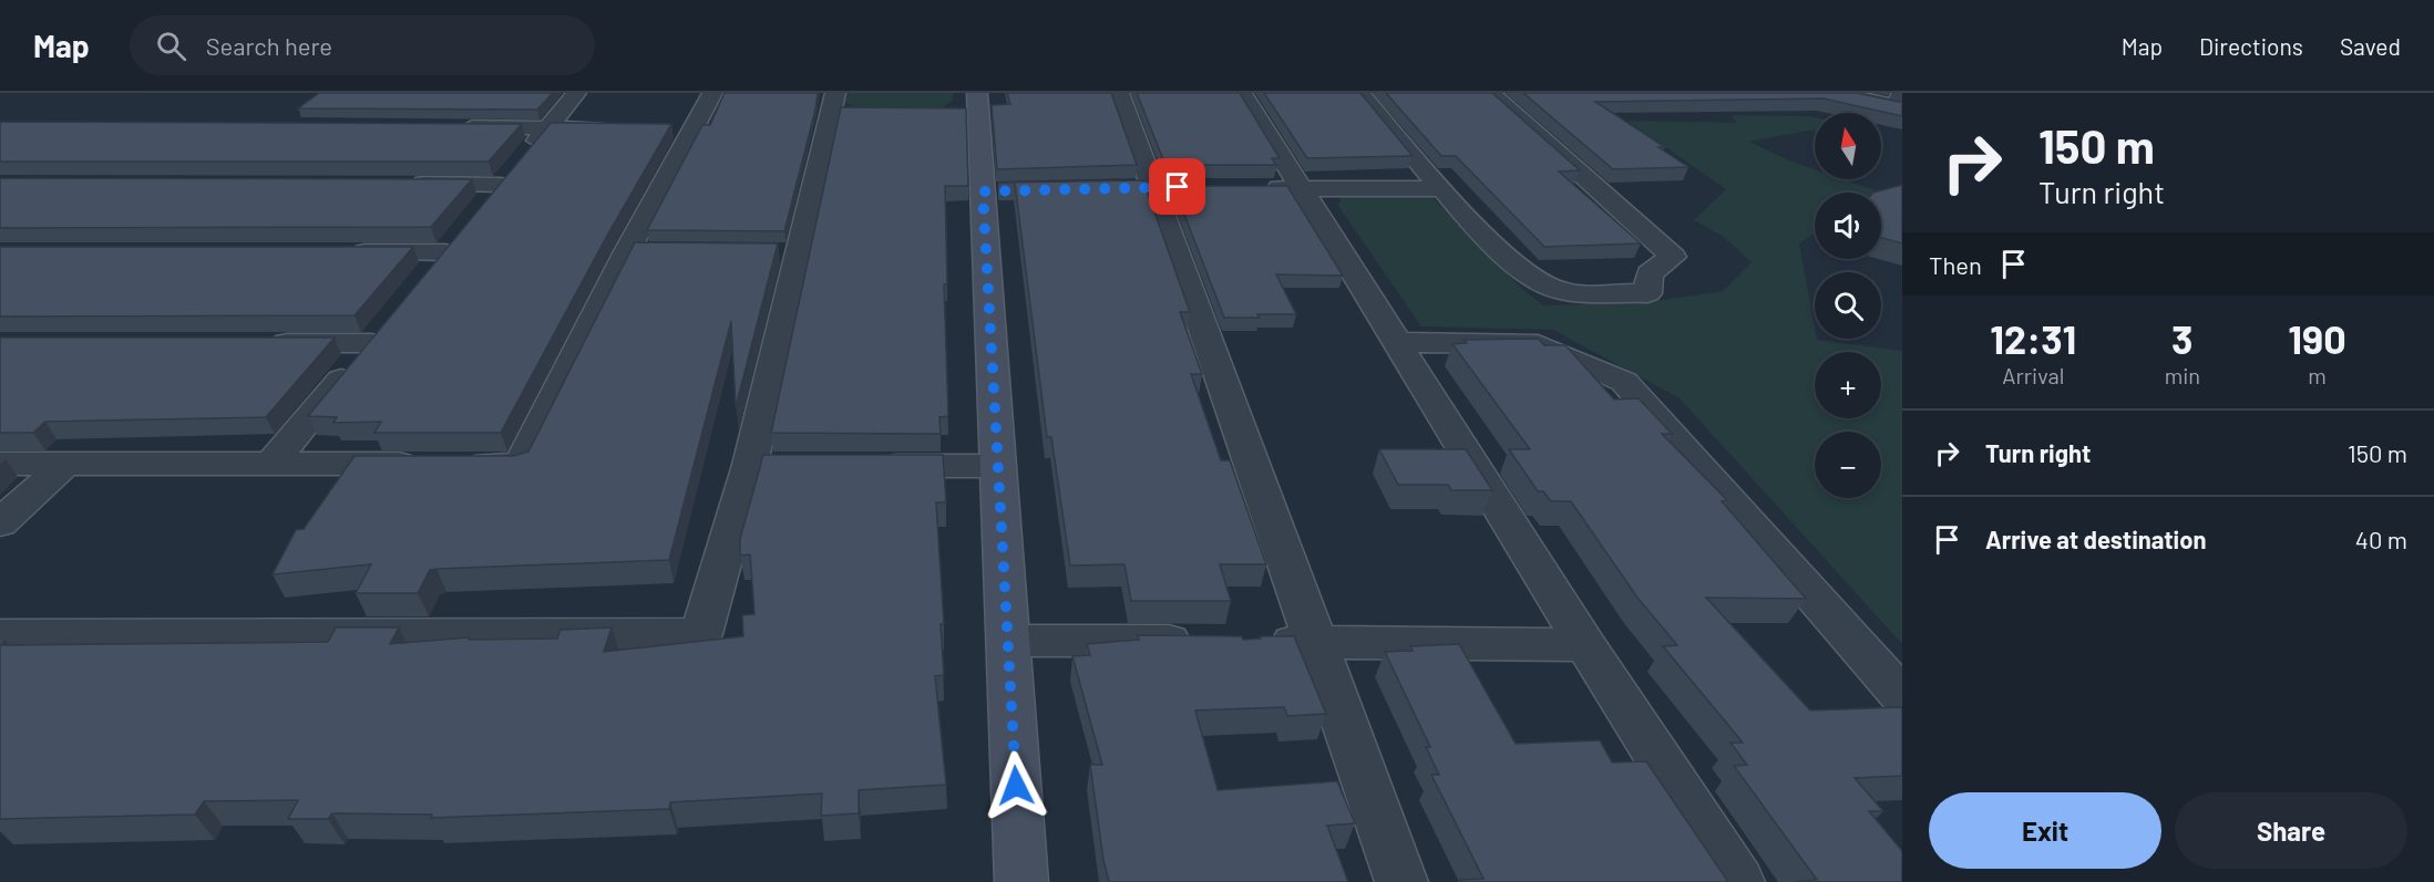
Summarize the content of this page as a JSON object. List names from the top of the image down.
{
  "north": "top",
  "page": {
    "header": "Map",
    "search": "Search here",
    "nav": ["Map", "Directions", "Saved"],
    "turn": ["150 m", "Turn right"],
    "map_buttons": ["+", "−"],
    "then": "Then",
    "eta": [
      "12:31",
      "Arrival",
      "3",
      "min",
      "190",
      "m"
    ],
    "list": [
      {
        "name": "Turn right",
        "value": "150 m"
      },
      {
        "name": "Arrive at destination",
        "value": "40 m"
      }
    ],
    "buttons": ["Exit", "Share"]
  }
}
